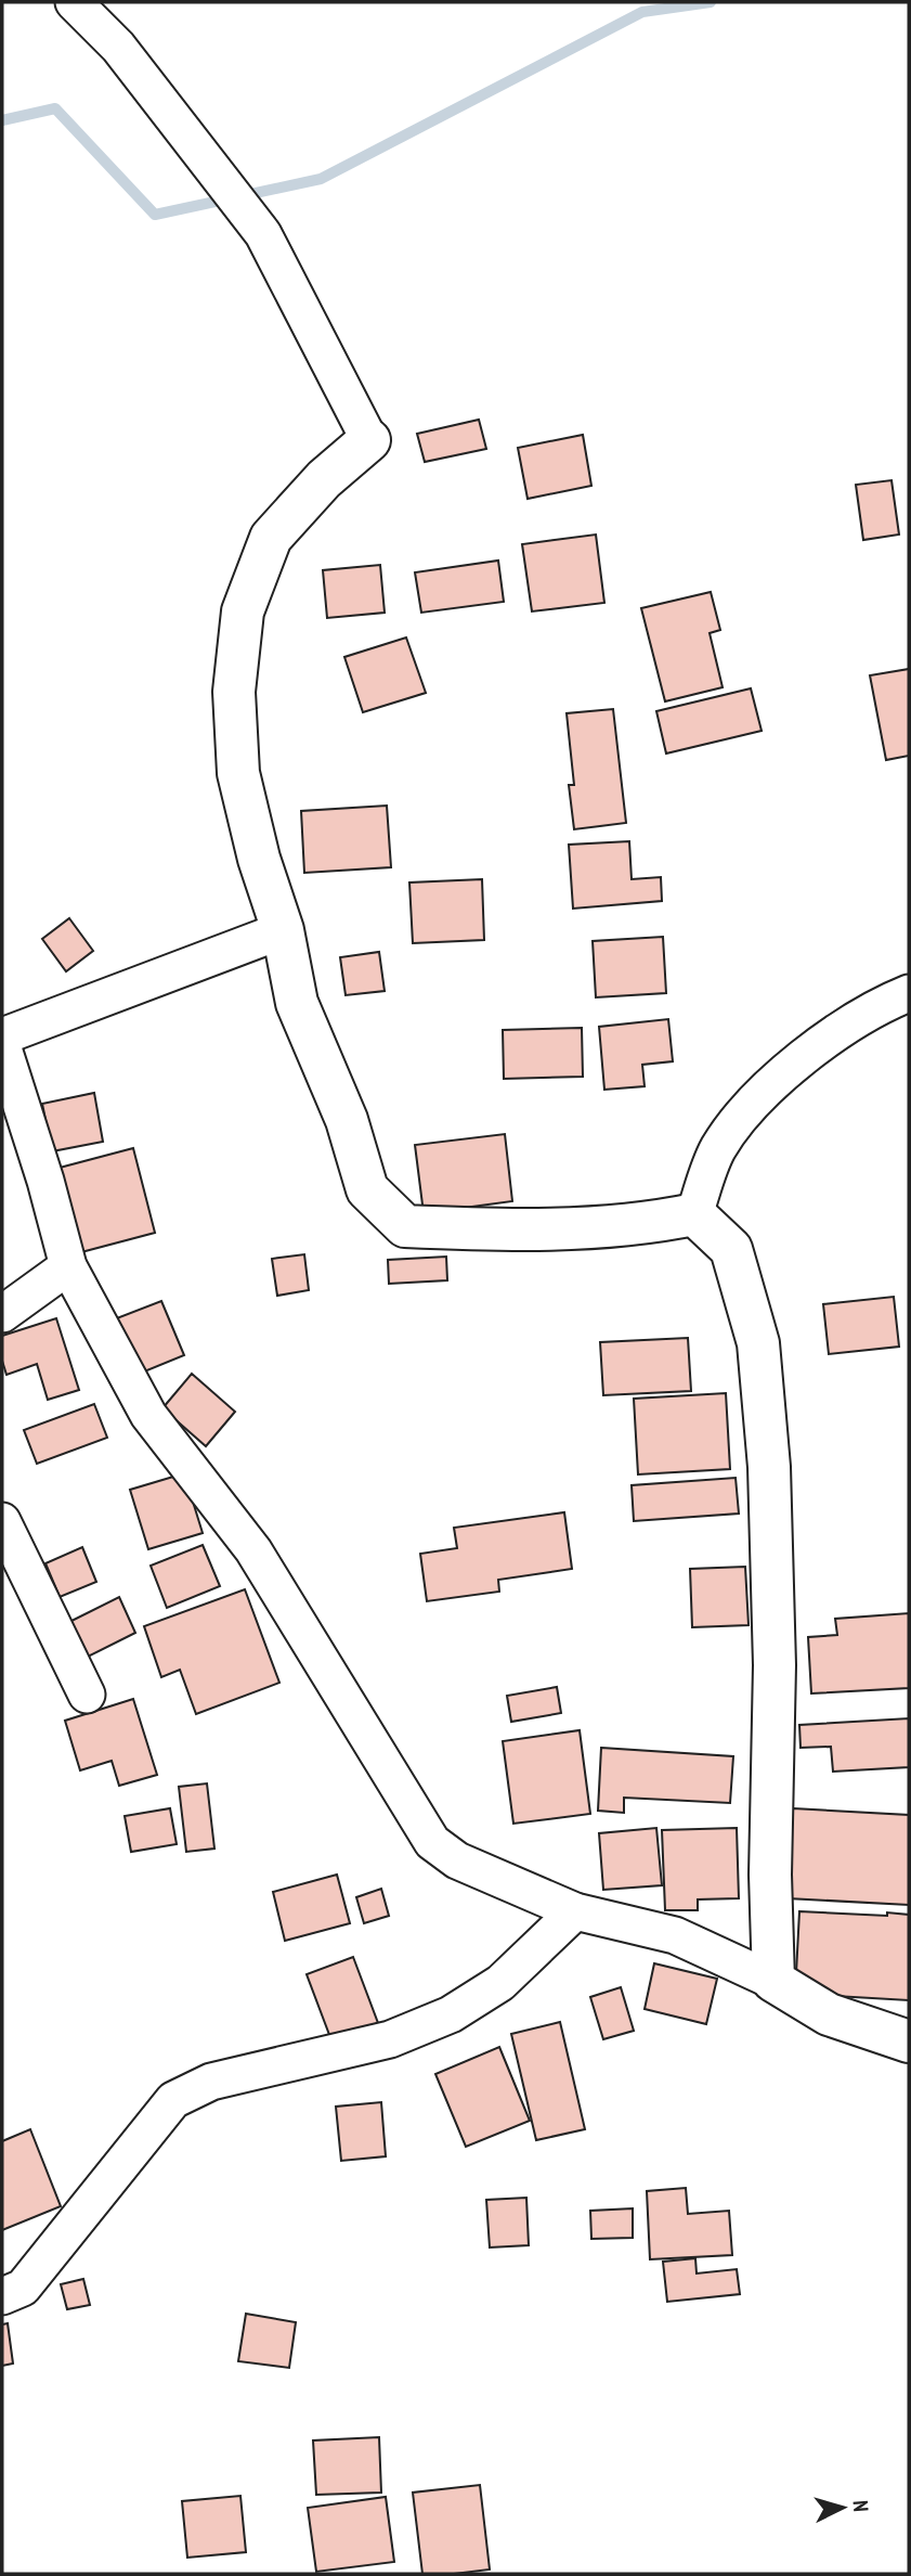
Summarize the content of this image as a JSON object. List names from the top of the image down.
{
  "north": "right"
}
